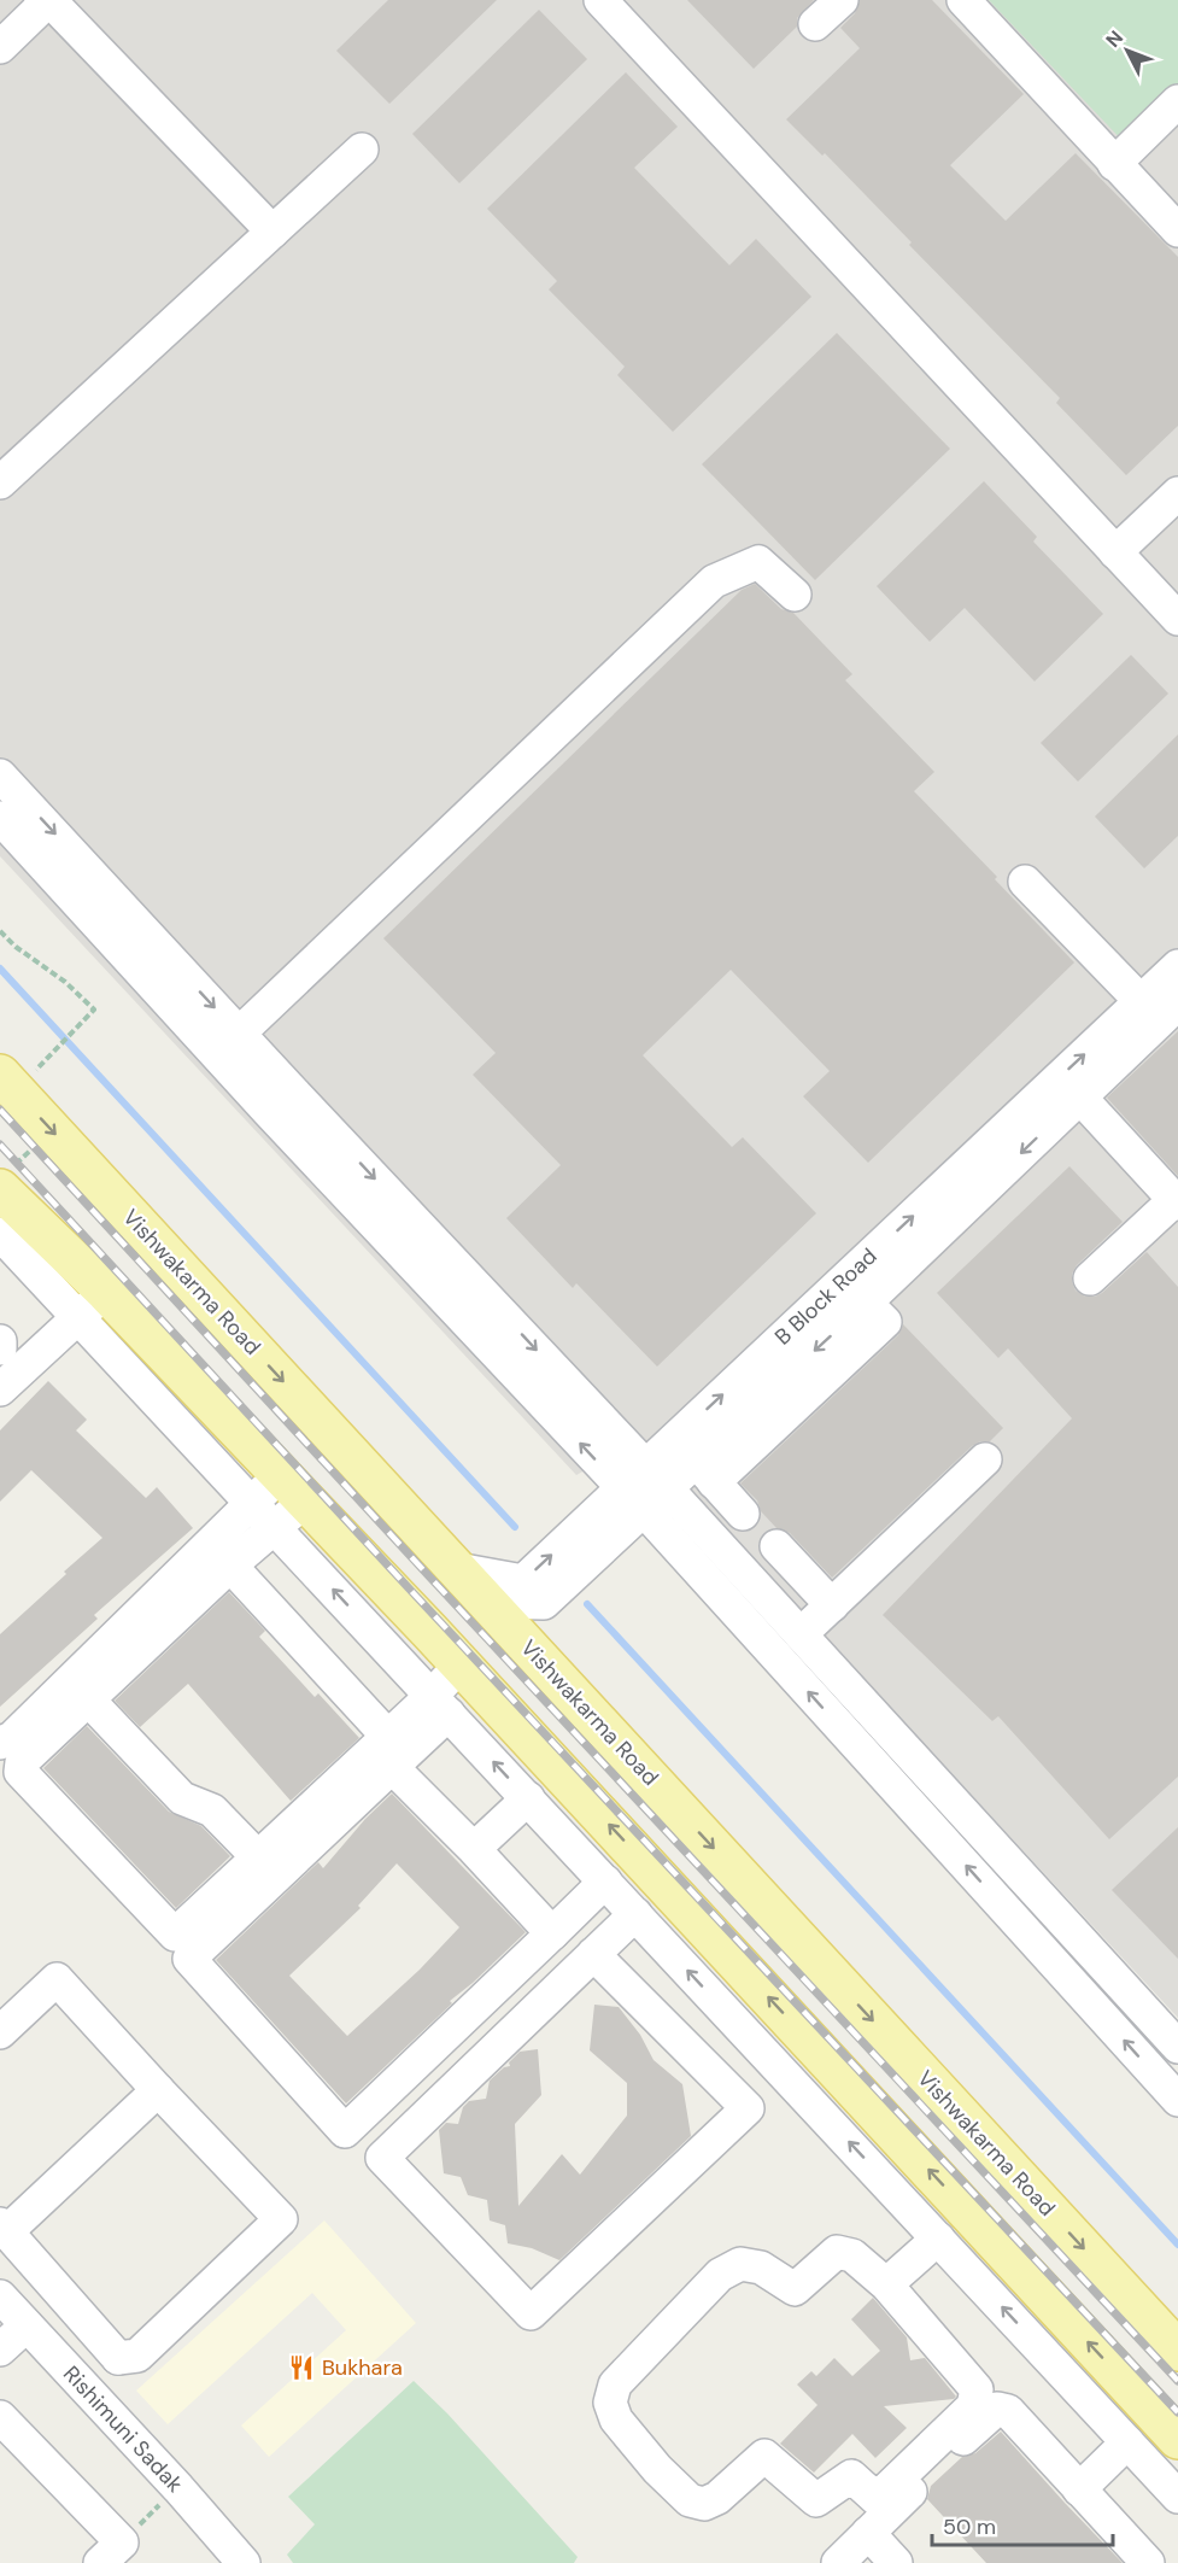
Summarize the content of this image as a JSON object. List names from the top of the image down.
{
  "streets": {
    "main road": ["Vishwakarma Road"],
    "street": ["B Block Road", "Rishimuni Sadak"]
  },
  "crossings": [
    ["Vishwakarma Road", "B Block Road"]
  ],
  "places": {
    "restaurant": ["Bukhara"]
  },
  "scale_bar": "50 m",
  "north": "top left"
}
